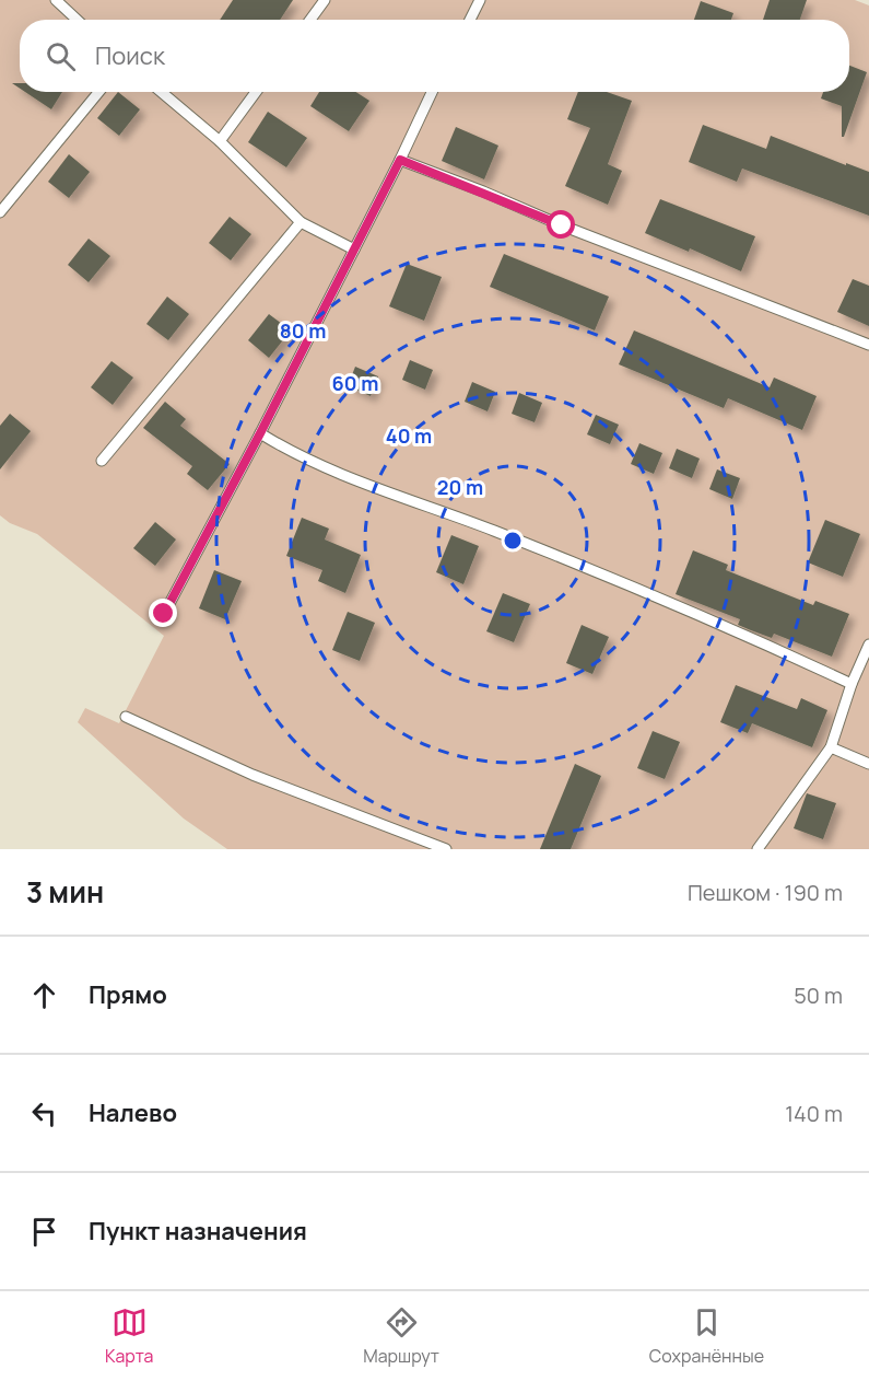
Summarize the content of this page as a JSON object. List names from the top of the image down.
{
  "page": {
    "search": "Поиск",
    "heading": ["3 мин", "Пешком · 190 m"],
    "list": [
      ["Прямо", "50 m"],
      ["Налево", "140 m"],
      "Пункт назначения"
    ],
    "nav": ["Карта", "Маршрут", "Сохранённые"]
  },
  "rings": [
    "80 m",
    "60 m",
    "40 m",
    "20 m"
  ]
}
